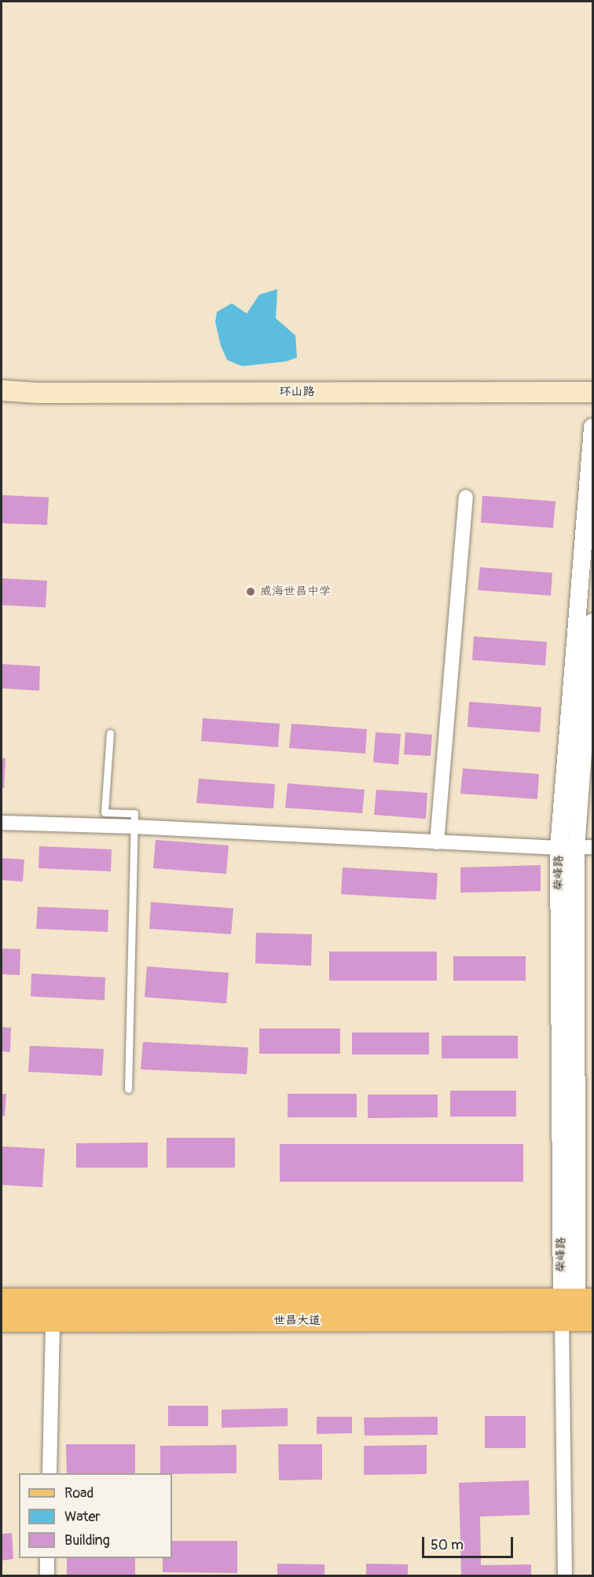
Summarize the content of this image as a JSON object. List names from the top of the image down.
{
  "streets": {
    "main road": ["环山路", "世昌大道"],
    "street": ["柴峰路"]
  },
  "crossings": [
    ["柴峰路", "世昌大道"]
  ],
  "places": ["威海世昌中学"],
  "legend": ["Road", "Water", "Building"],
  "scale_bar": "50 m"
}
